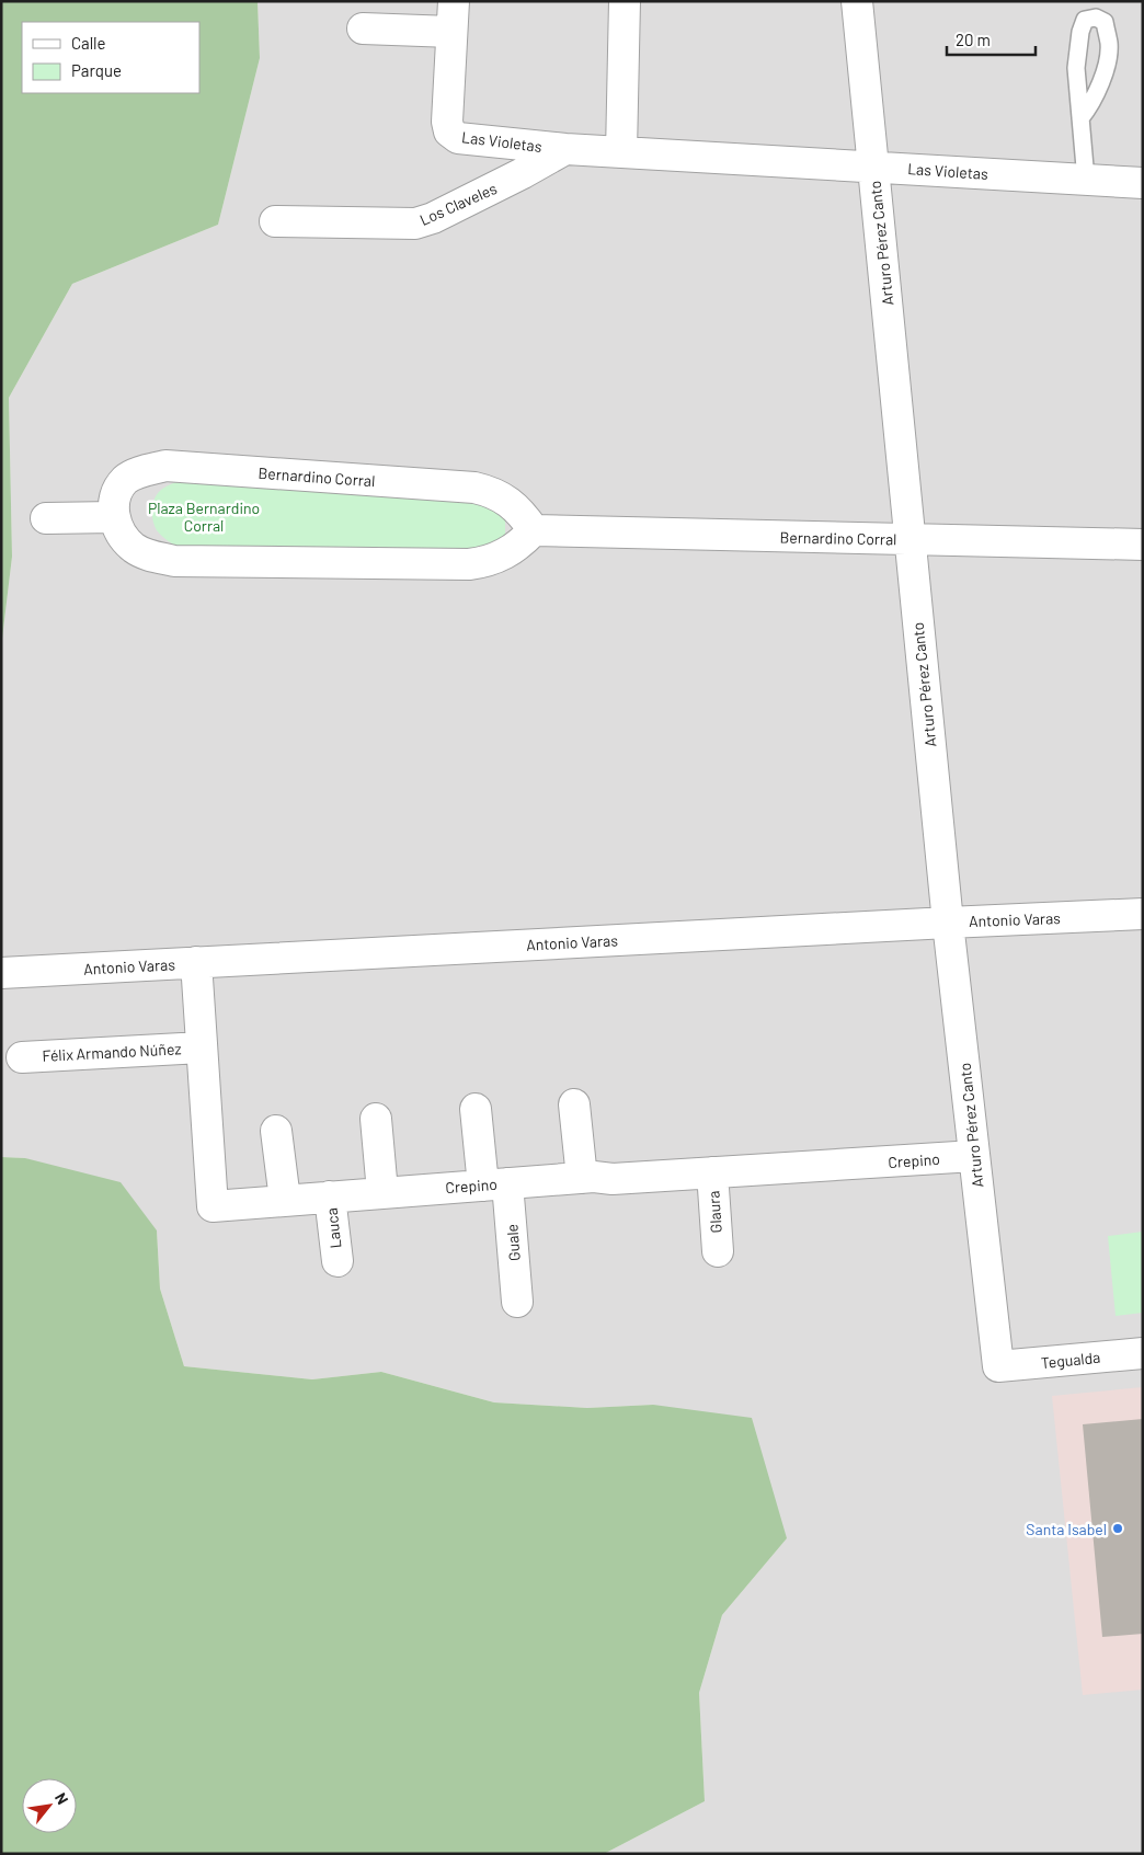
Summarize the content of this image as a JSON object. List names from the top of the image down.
{
  "streets": {
    "street": [
      "Las Violetas",
      "Los Claveles",
      "Arturo Pérez Canto",
      "Bernardino Corral",
      "Antonio Varas",
      "Félix Armando Núñez",
      "Crepino",
      "Glaura",
      "Lauca",
      "Guale",
      "Tegualda"
    ]
  },
  "crossings": [
    ["Las Violetas", "Los Claveles"],
    ["Las Violetas", "Arturo Pérez Canto"],
    ["Arturo Pérez Canto", "Bernardino Corral"],
    ["Arturo Pérez Canto", "Antonio Varas"],
    ["Arturo Pérez Canto", "Crepino"],
    ["Arturo Pérez Canto", "Tegualda"],
    ["Antonio Varas", "Crepino"],
    ["Félix Armando Núñez", "Crepino"],
    ["Crepino", "Glaura"],
    ["Crepino", "Lauca"],
    ["Crepino", "Guale"]
  ],
  "parks": ["Plaza Bernardino Corral"],
  "places": ["Santa Isabel"],
  "legend": ["Calle", "Parque"],
  "scale_bar": "20 m",
  "north": "top right"
}
